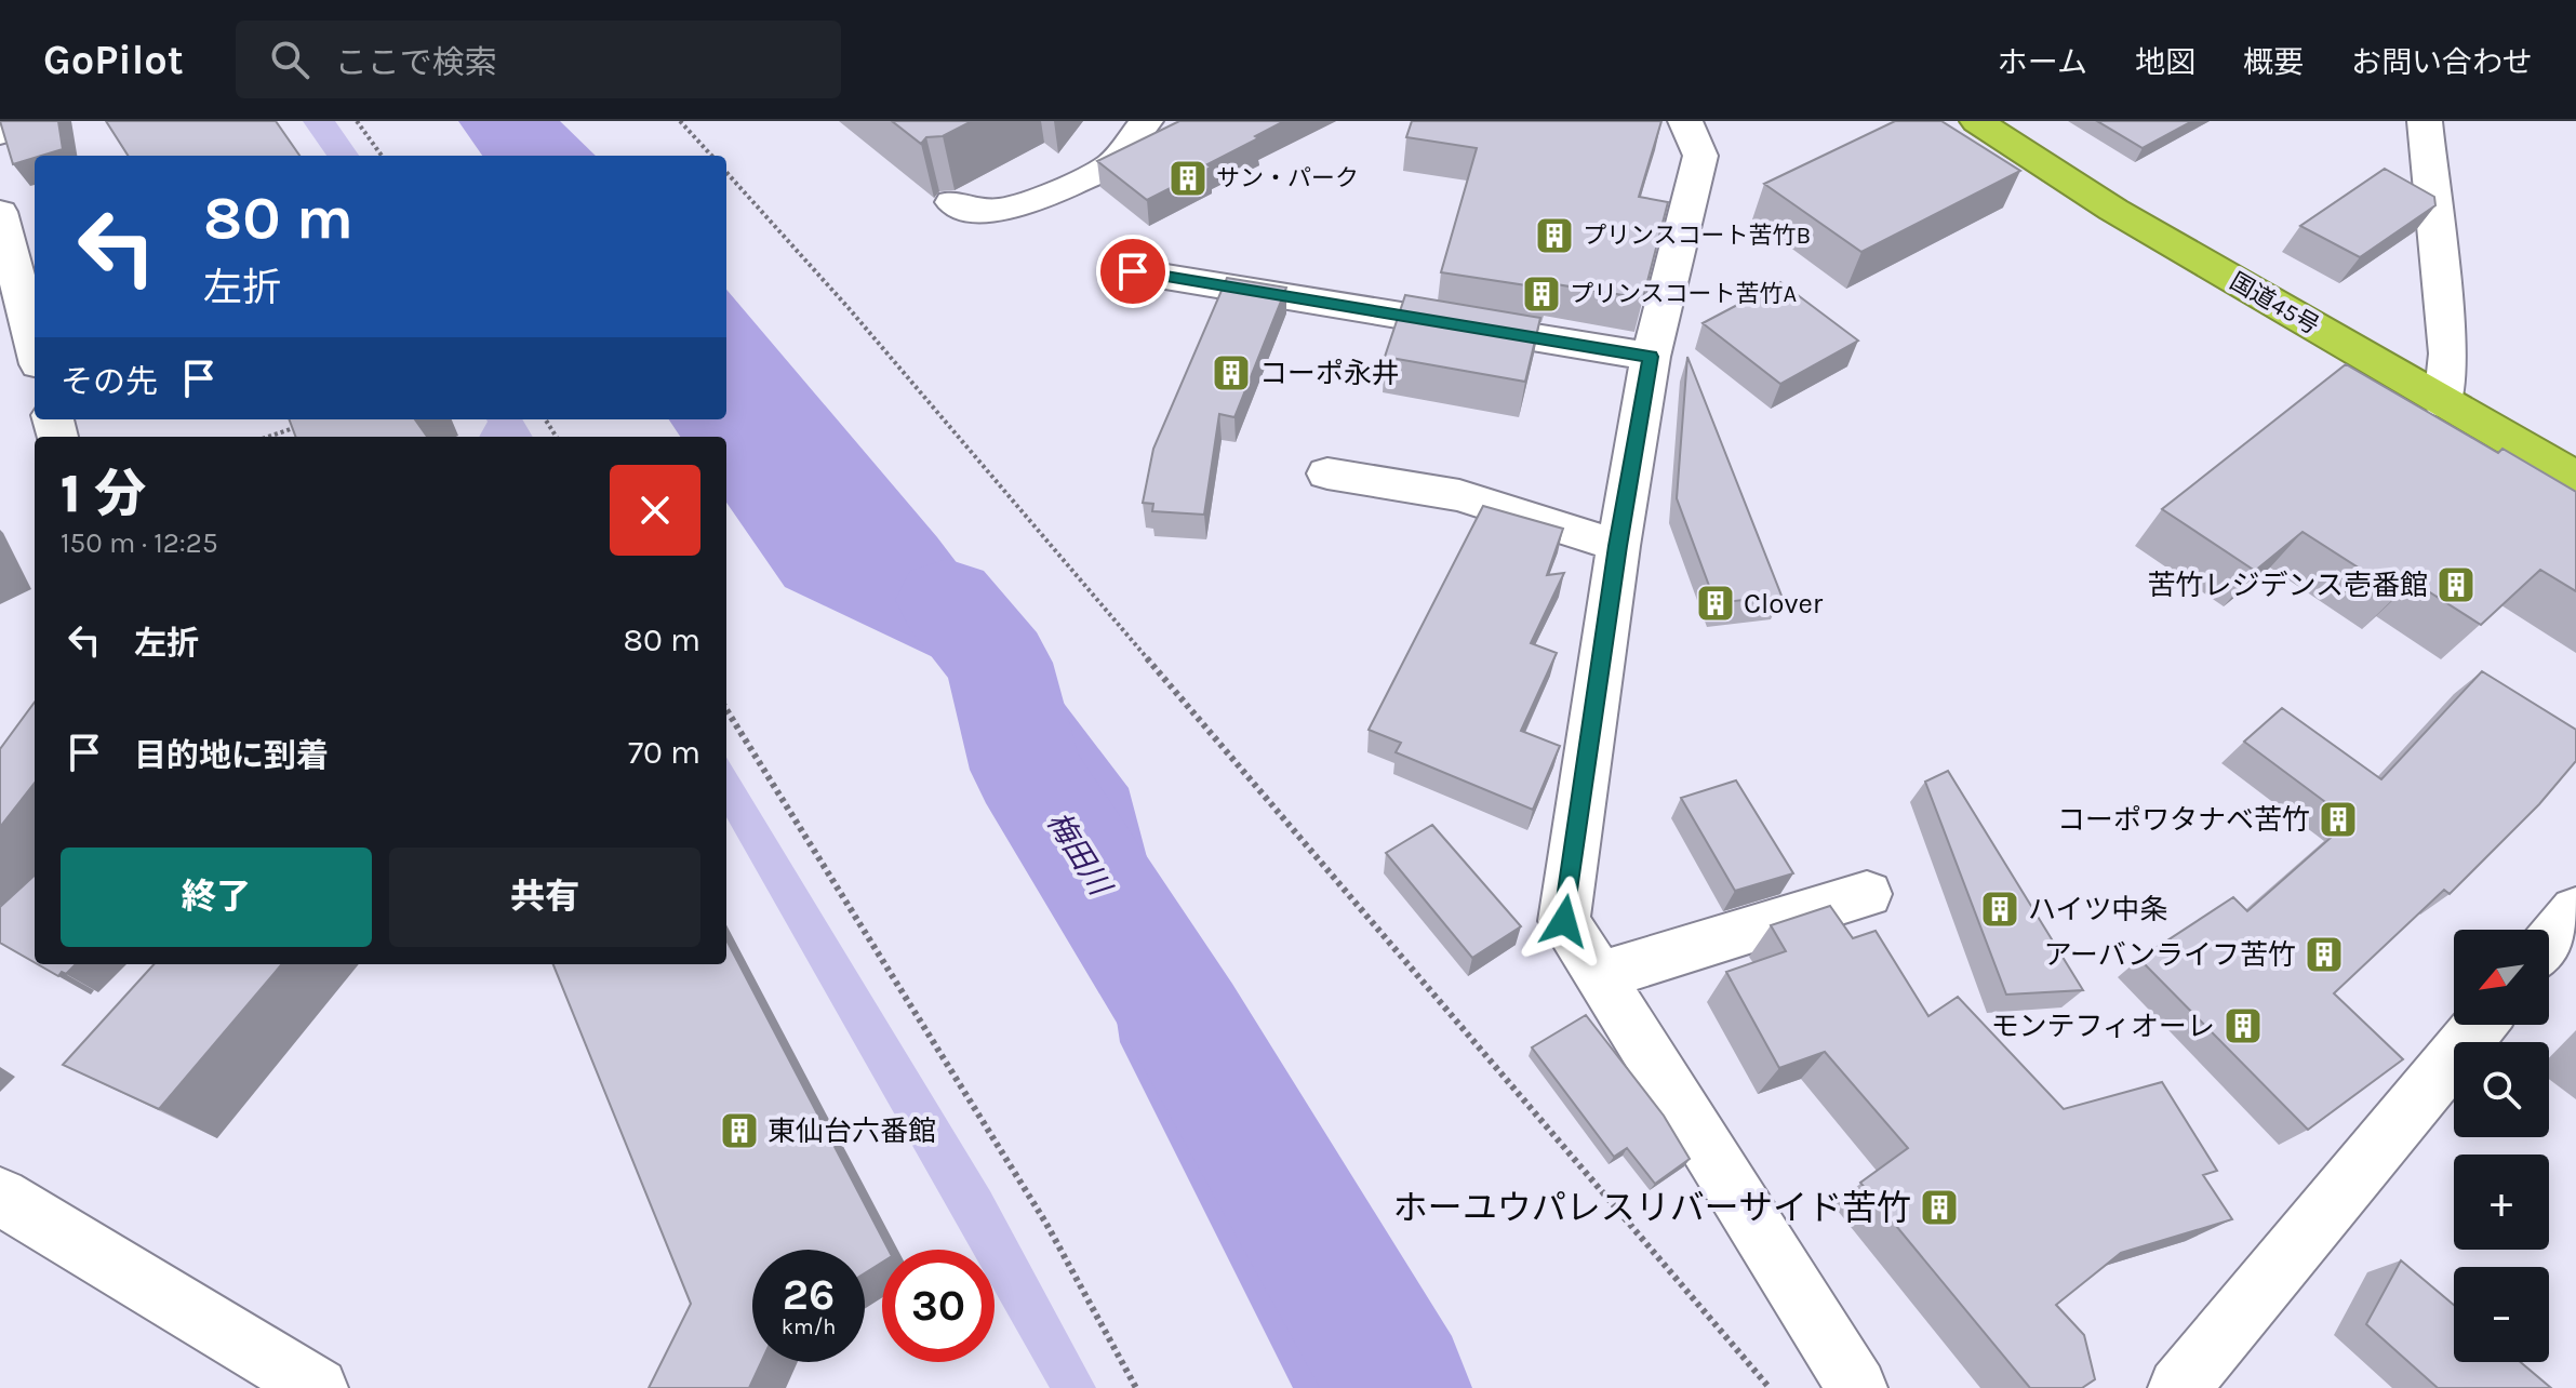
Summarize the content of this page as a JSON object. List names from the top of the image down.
{
  "streets": {
    "highway": ["国道45号"]
  },
  "water": ["梅田川"],
  "places": {
    "building": [
      "サン・パーク",
      "プリンスコート苦竹B",
      "プリンスコート苦竹A",
      "コーポ永井",
      "苦竹レジデンス壱番館",
      "Clover",
      "コーポワタナベ苦竹",
      "ハイツ中条",
      "アーバンライフ苦竹",
      "モンテフィオーレ",
      "東仙台六番館",
      "ホーユウパレスリバーサイド苦竹"
    ]
  },
  "north": "bottom left",
  "page": {
    "header": "GoPilot",
    "search": "ここで検索",
    "nav": [
      "ホーム",
      "地図",
      "概要",
      "お問い合わせ"
    ],
    "turn": ["80 m", "左折"],
    "then": "その先",
    "heading": ["1 分", "150 m · 12:25"],
    "list": [
      {
        "name": "左折",
        "value": "80 m"
      },
      {
        "name": "目的地に到着",
        "value": "70 m"
      }
    ],
    "buttons": ["終了", "共有"],
    "map_buttons": ["+", "−"],
    "speed": "26 km/h",
    "limit": "30"
  }
}
